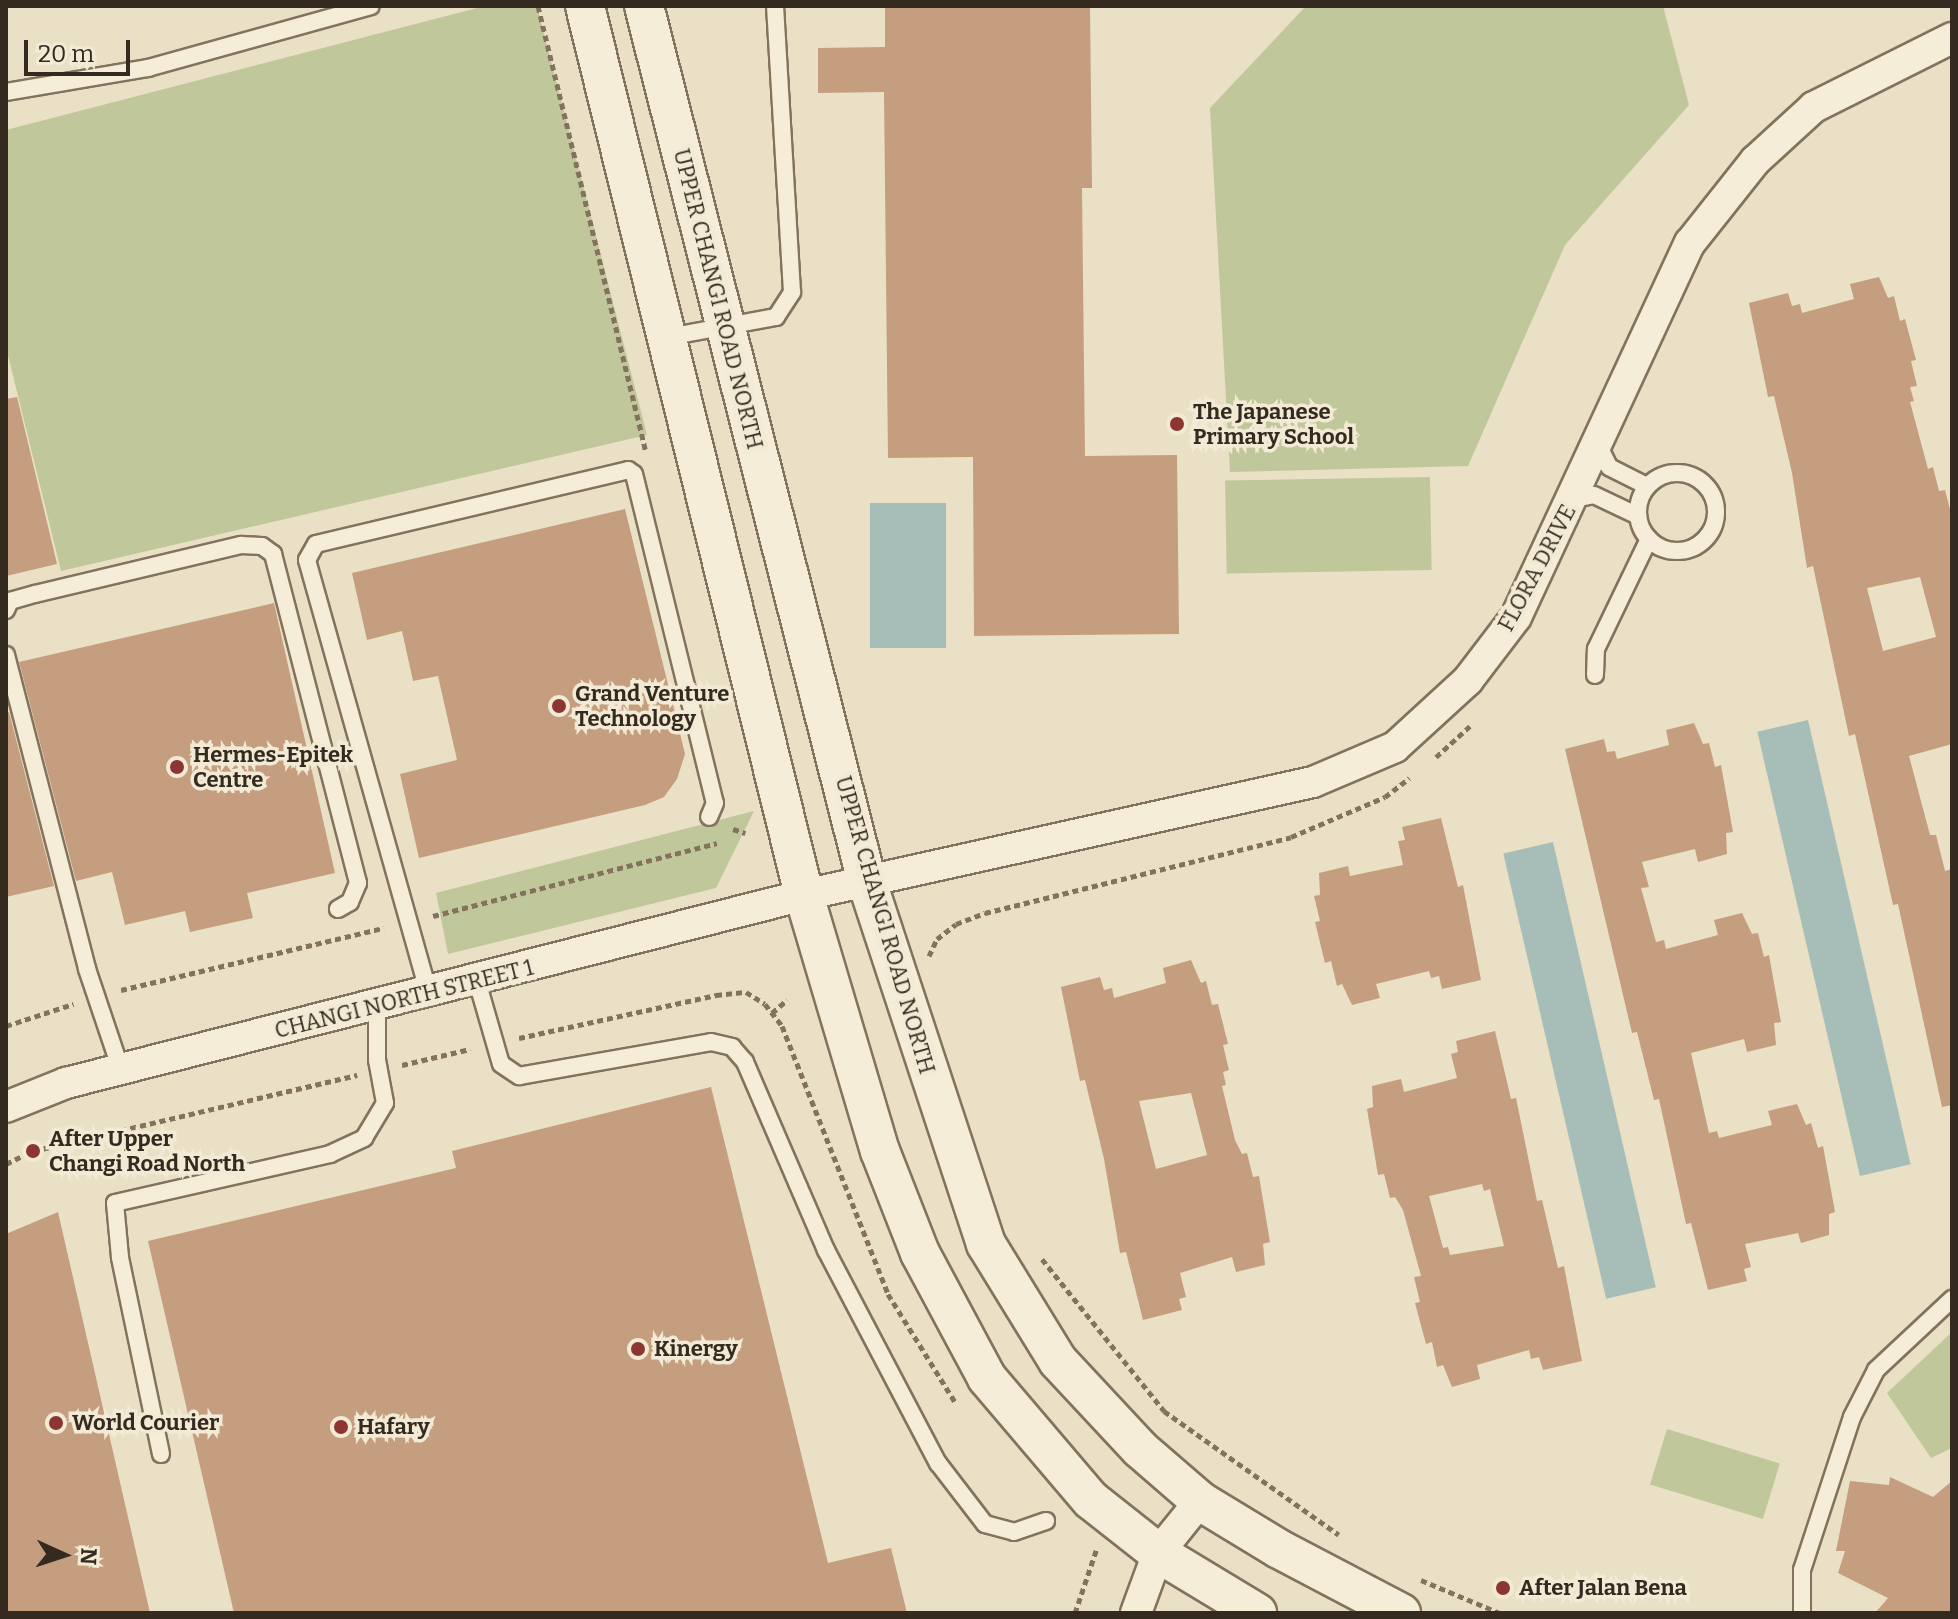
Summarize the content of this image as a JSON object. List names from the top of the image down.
{
  "streets": {
    "street": ["UPPER CHANGI ROAD NORTH", "FLORA DRIVE", "CHANGI NORTH STREET 1"]
  },
  "crossings": [
    ["UPPER CHANGI ROAD NORTH", "FLORA DRIVE"],
    ["FLORA DRIVE", "CHANGI NORTH STREET 1"]
  ],
  "places": [
    "The Japanese Primary School",
    "Grand Venture Technology",
    "Hermes-Epitek Centre",
    "After Upper Changi Road North",
    "Kinergy",
    "World Courier",
    "Hafary",
    "After Jalan Bena"
  ],
  "scale_bar": "20 m",
  "north": "right"
}
